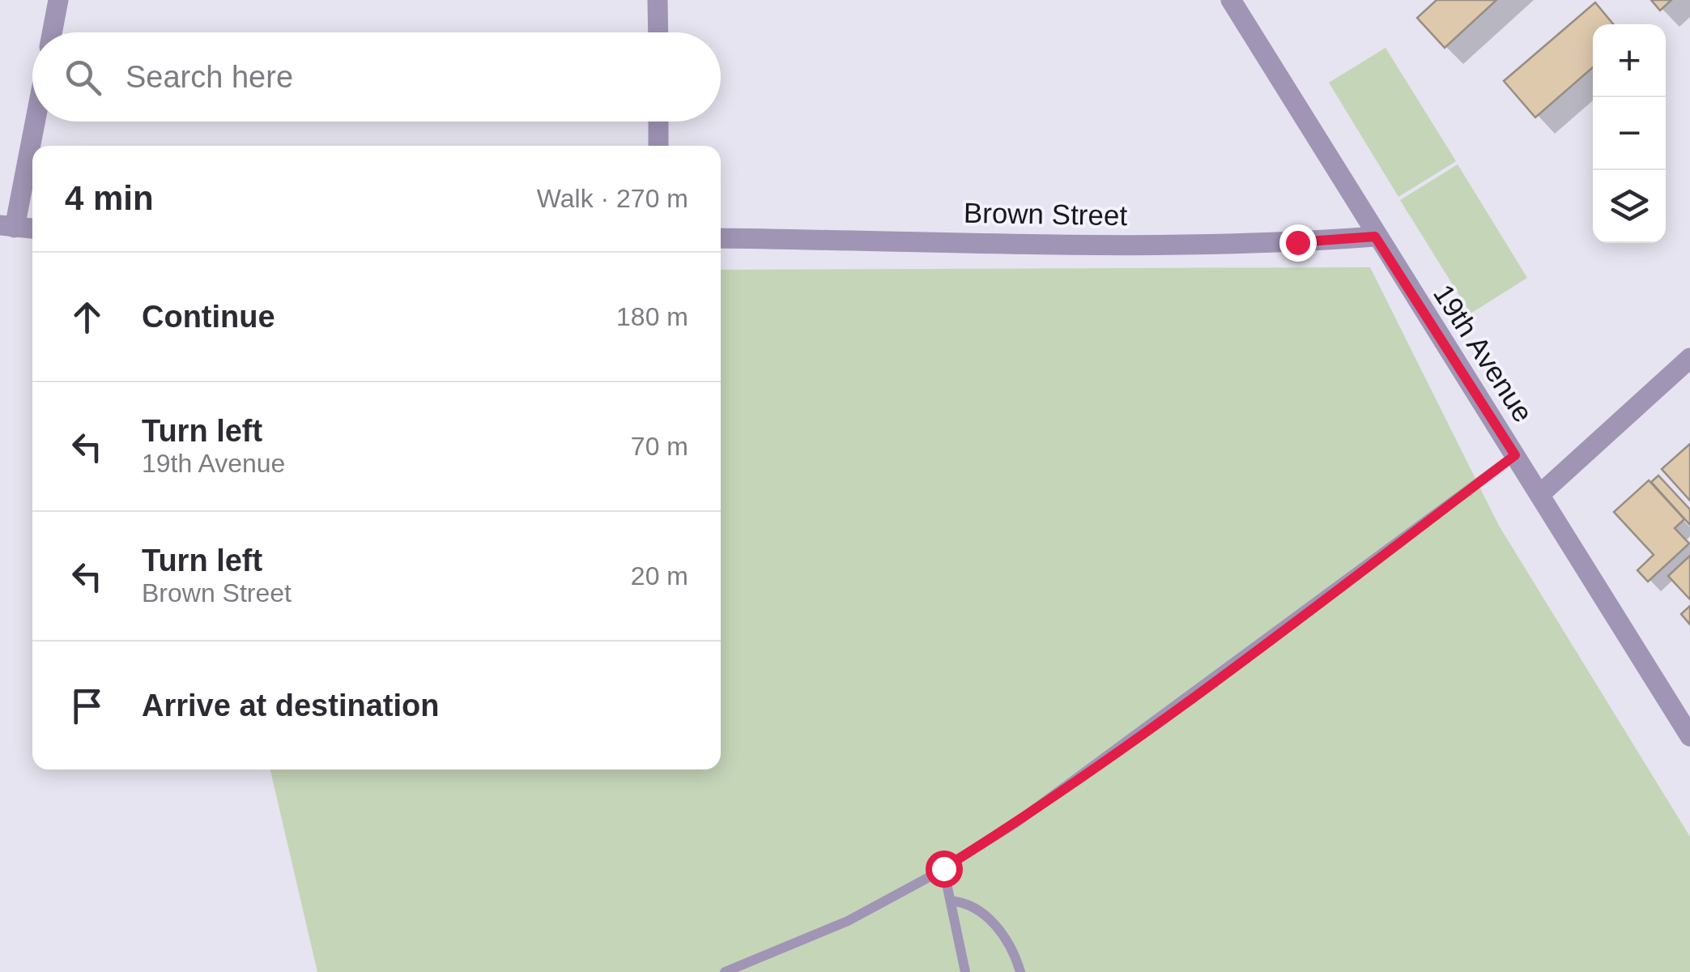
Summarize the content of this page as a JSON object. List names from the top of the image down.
{
  "streets": {
    "street": ["Brown Street", "19th Avenue"]
  },
  "crossings": [
    ["Brown Street", "19th Avenue"]
  ],
  "page": {
    "map_buttons": ["+", "−"],
    "search": "Search here",
    "heading": ["4 min", "Walk · 270 m"],
    "list": [
      ["Continue", "180 m"],
      ["Turn left", "19th Avenue", "70 m"],
      ["Turn left", "Brown Street", "20 m"],
      "Arrive at destination"
    ]
  }
}
